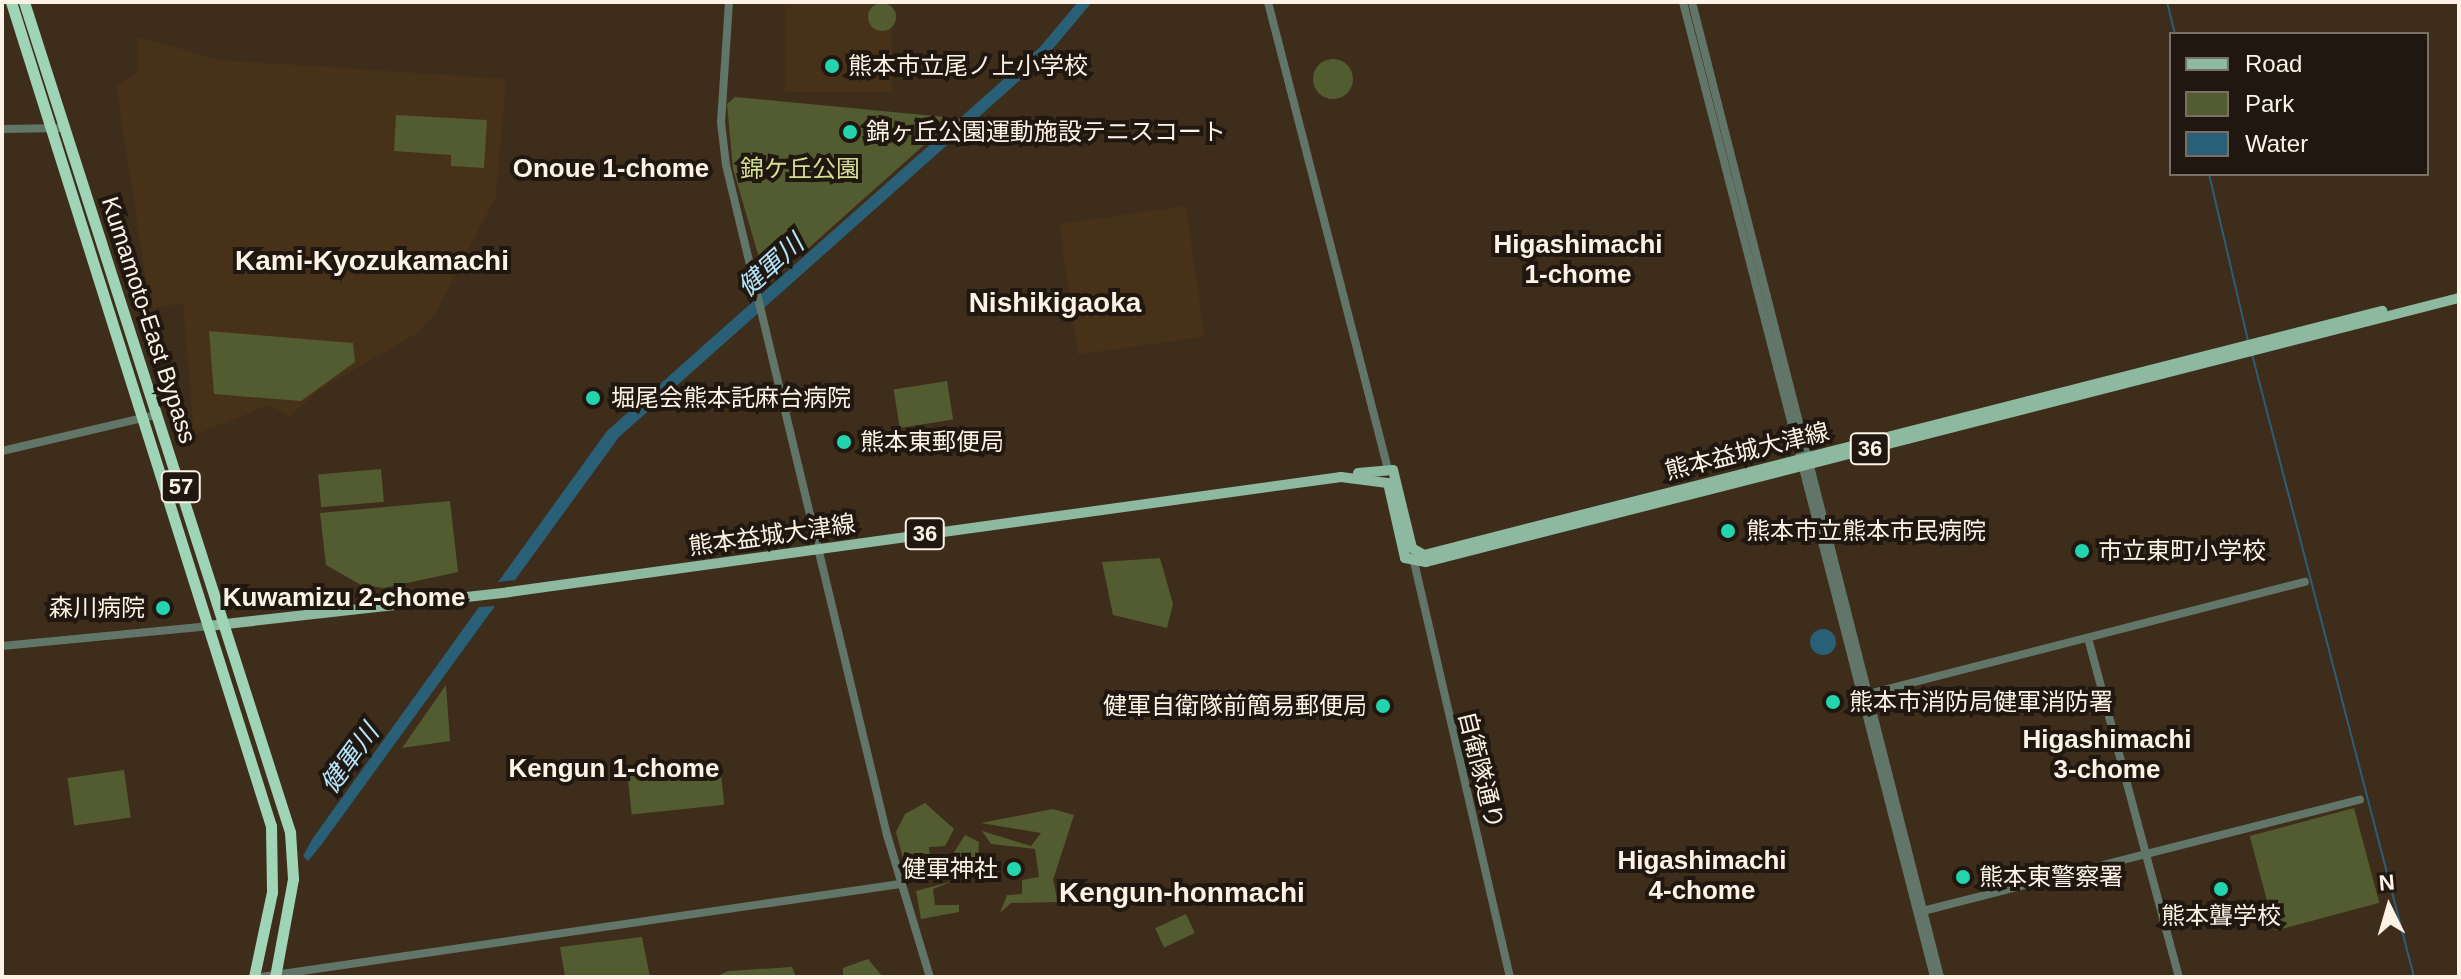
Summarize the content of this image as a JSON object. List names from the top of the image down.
{
  "streets": {
    "highway": ["Kumamoto-East Bypass", "57"],
    "main road": ["36", "熊本益城大津線"],
    "street": ["自衛隊通り"]
  },
  "crossings": [
    ["Kumamoto-East Bypass", "熊本益城大津線"],
    ["熊本益城大津線", "自衛隊通り"]
  ],
  "districts": [
    "Onoue 1-chome",
    "Higashimachi 1-chome",
    "Kami-Kyozukamachi",
    "Nishikigaoka",
    "Kuwamizu 2-chome",
    "Higashimachi 3-chome",
    "Kengun 1-chome",
    "Higashimachi 4-chome",
    "Kengun-honmachi"
  ],
  "water": ["健軍川"],
  "parks": ["錦ケ丘公園"],
  "places": [
    "熊本市立尾ノ上小学校",
    "錦ヶ丘公園運動施設テニスコート",
    "堀尾会熊本託麻台病院",
    "熊本東郵便局",
    "熊本市立熊本市民病院",
    "市立東町小学校",
    "森川病院",
    "熊本市消防局健軍消防署",
    "健軍自衛隊前簡易郵便局",
    "健軍神社",
    "熊本東警察署",
    "熊本聾学校"
  ],
  "legend": ["Road", "Park", "Water"],
  "north": "top"
}
